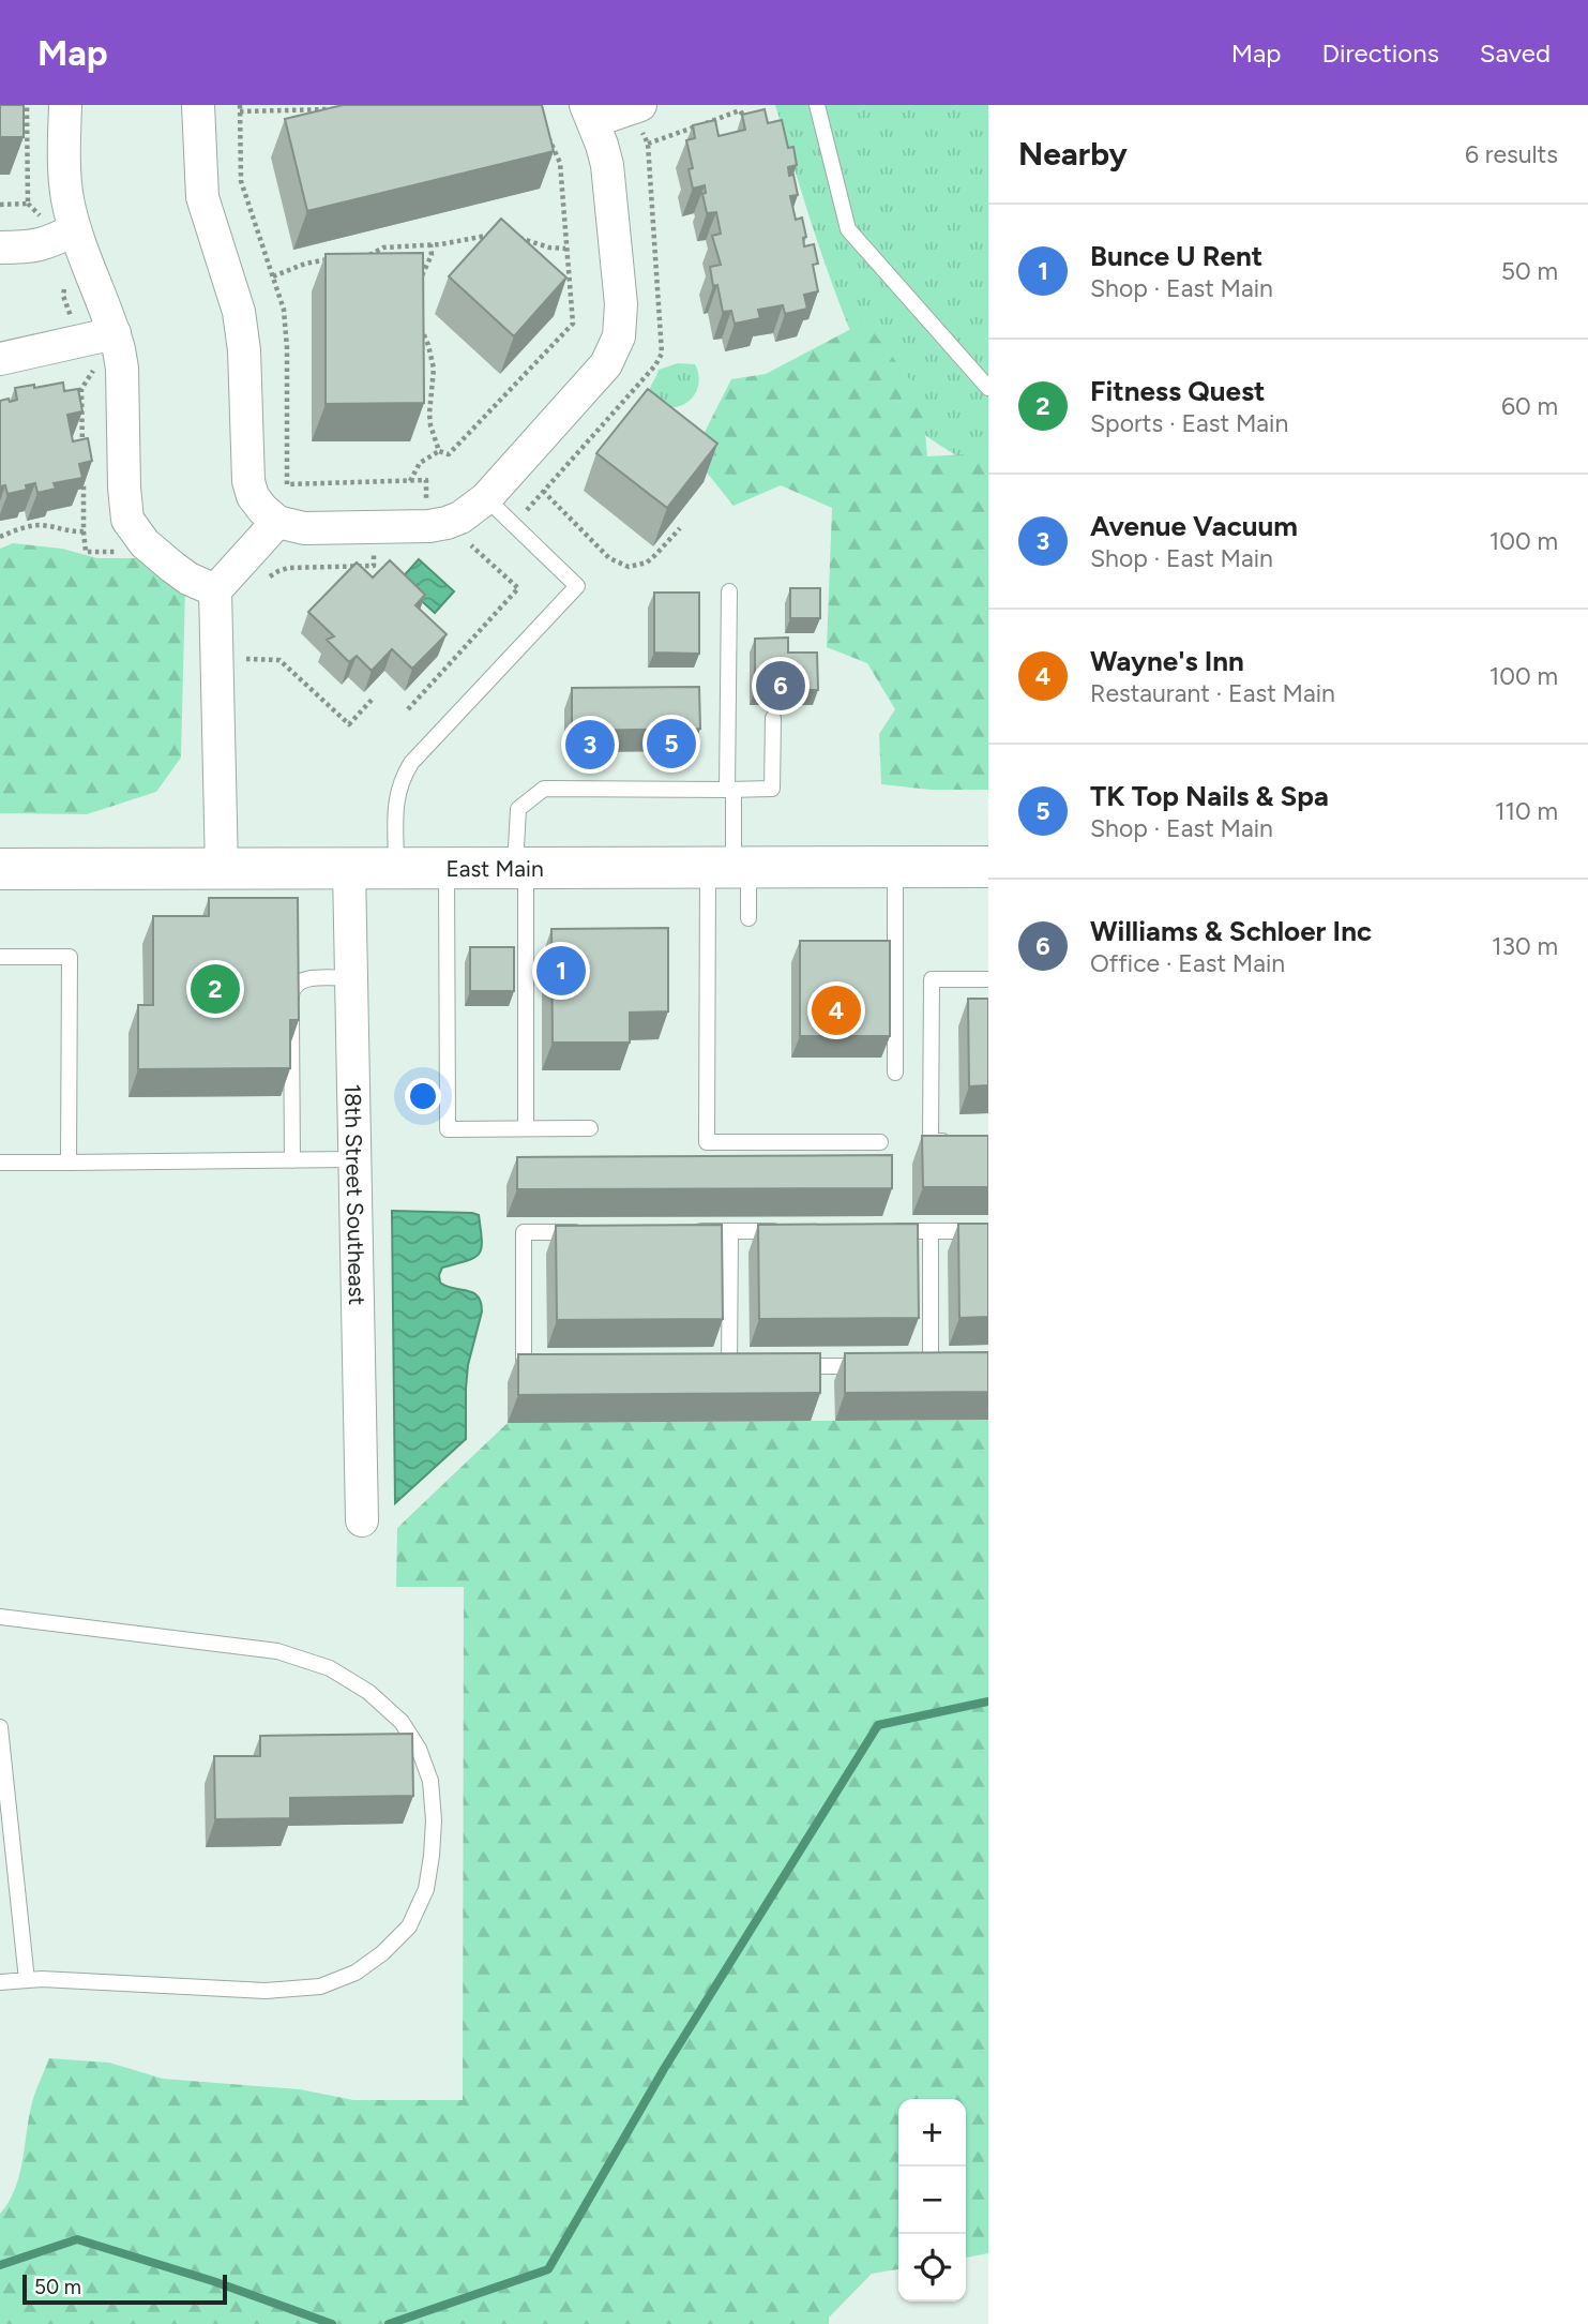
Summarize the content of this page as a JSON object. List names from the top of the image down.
{
  "streets": {
    "main road": ["East Main"],
    "street": ["18th Street Southeast"]
  },
  "crossings": [
    ["East Main", "18th Street Southeast"]
  ],
  "scale_bar": "50 m",
  "page": {
    "header": "Map",
    "nav": ["Map", "Directions", "Saved"],
    "heading": ["Nearby", "6 results"],
    "list": [
      {
        "mark": "1",
        "name": "Bunce U Rent",
        "note": "Shop · East Main",
        "value": "50 m"
      },
      {
        "mark": "2",
        "name": "Fitness Quest",
        "note": "Sports · East Main",
        "value": "60 m"
      },
      {
        "mark": "3",
        "name": "Avenue Vacuum",
        "note": "Shop · East Main",
        "value": "100 m"
      },
      {
        "mark": "4",
        "name": "Wayne's Inn",
        "note": "Restaurant · East Main",
        "value": "100 m"
      },
      {
        "mark": "5",
        "name": "TK Top Nails & Spa",
        "note": "Shop · East Main",
        "value": "110 m"
      },
      {
        "mark": "6",
        "name": "Williams & Schloer Inc",
        "note": "Office · East Main",
        "value": "130 m"
      }
    ],
    "pins": [
      "6",
      "5",
      "3",
      "1",
      "2",
      "4"
    ],
    "map_buttons": ["+", "−"],
    "scale": "50 m"
  }
}
